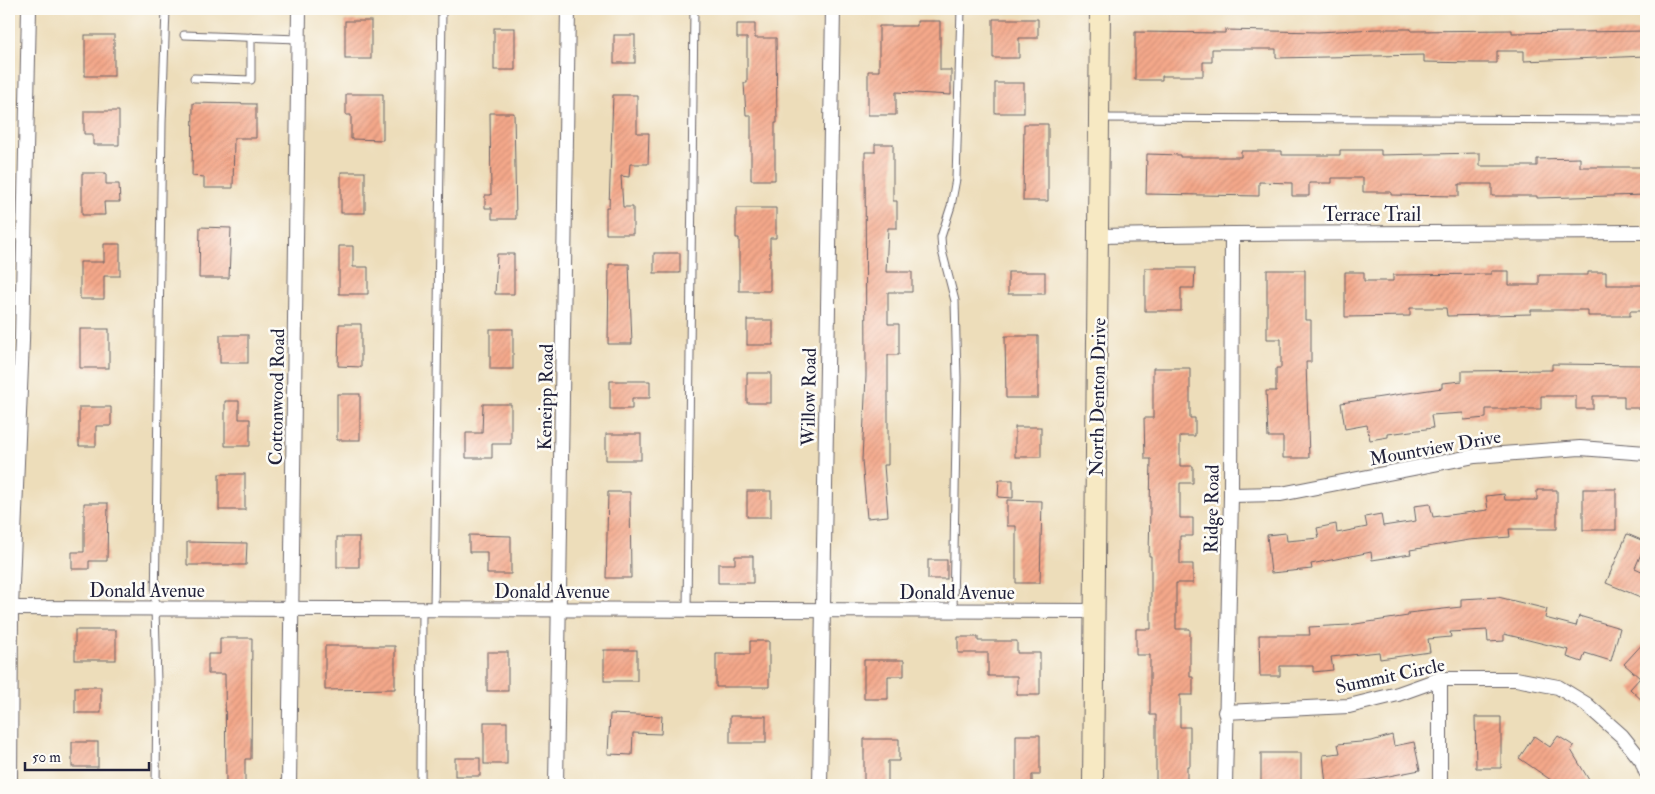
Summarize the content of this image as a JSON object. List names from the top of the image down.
{
  "streets": {
    "street": [
      "Terrace Trail",
      "Cottonwood Road",
      "Keneipp Road",
      "Willow Road",
      "North Denton Drive",
      "Mountview Drive",
      "Ridge Road",
      "Donald Avenue",
      "Summit Circle"
    ]
  },
  "crossings": [
    ["Terrace Trail", "North Denton Drive"],
    ["Terrace Trail", "Ridge Road"],
    ["Cottonwood Road", "Donald Avenue"],
    ["Keneipp Road", "Donald Avenue"],
    ["Willow Road", "Donald Avenue"],
    ["North Denton Drive", "Donald Avenue"],
    ["Mountview Drive", "Ridge Road"],
    ["Ridge Road", "Summit Circle"]
  ],
  "scale_bar": "50 m"
}
